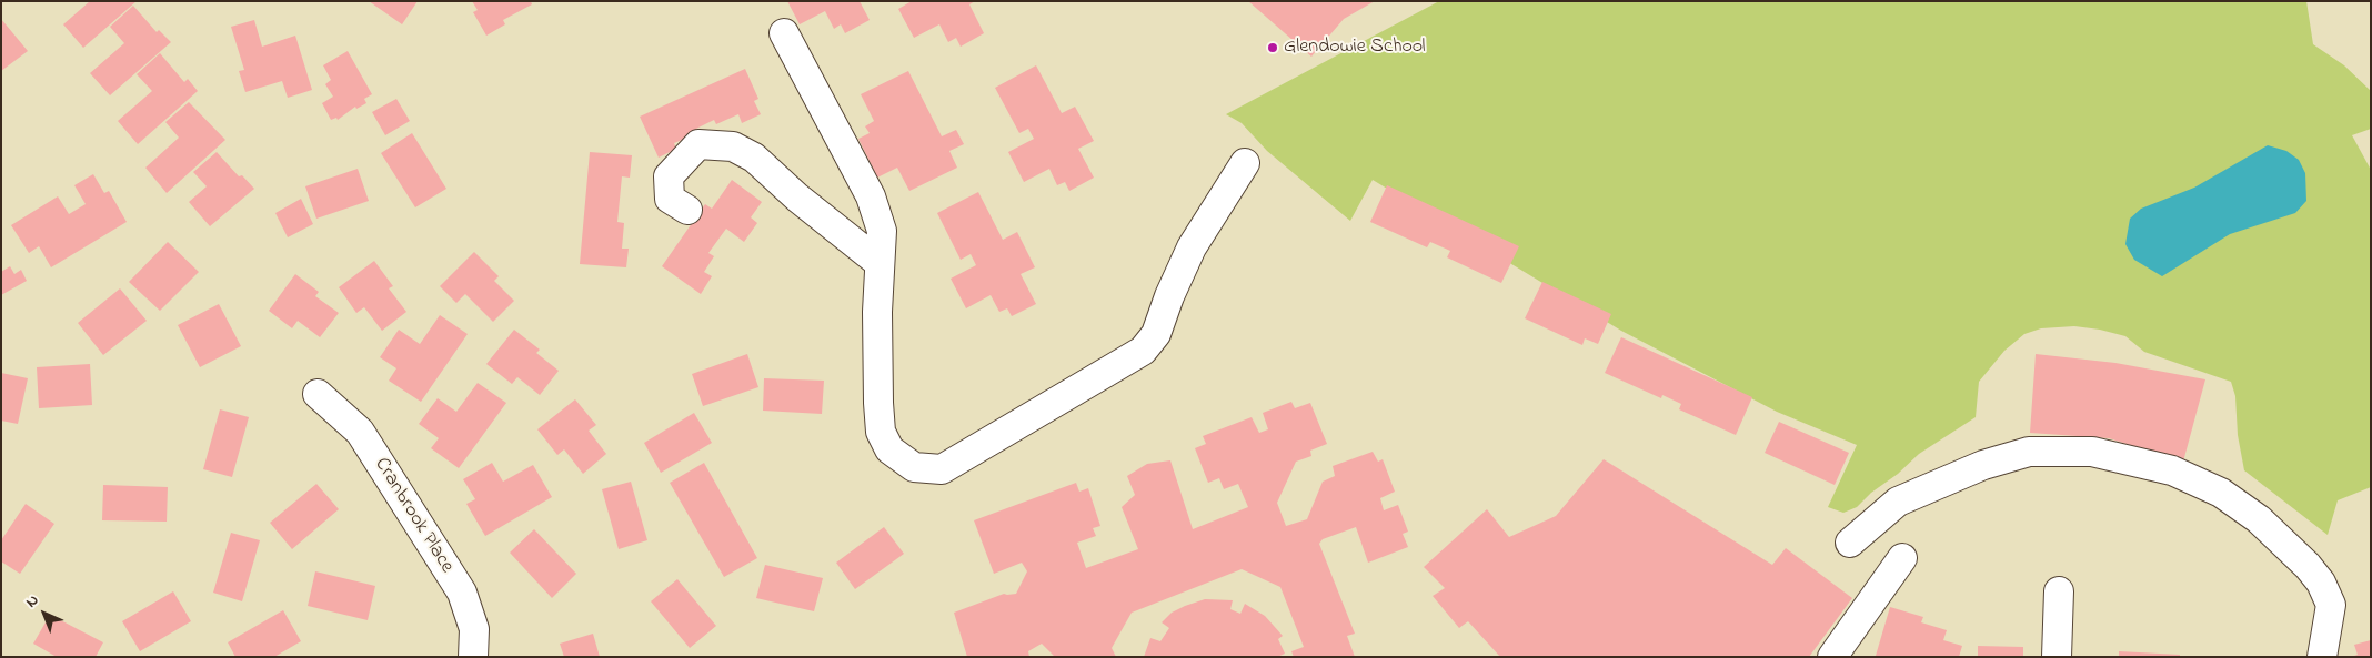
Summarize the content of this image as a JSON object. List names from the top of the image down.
{
  "streets": {
    "street": ["Cranbrook Place"]
  },
  "places": ["Glendowie School"],
  "north": "top left"
}
